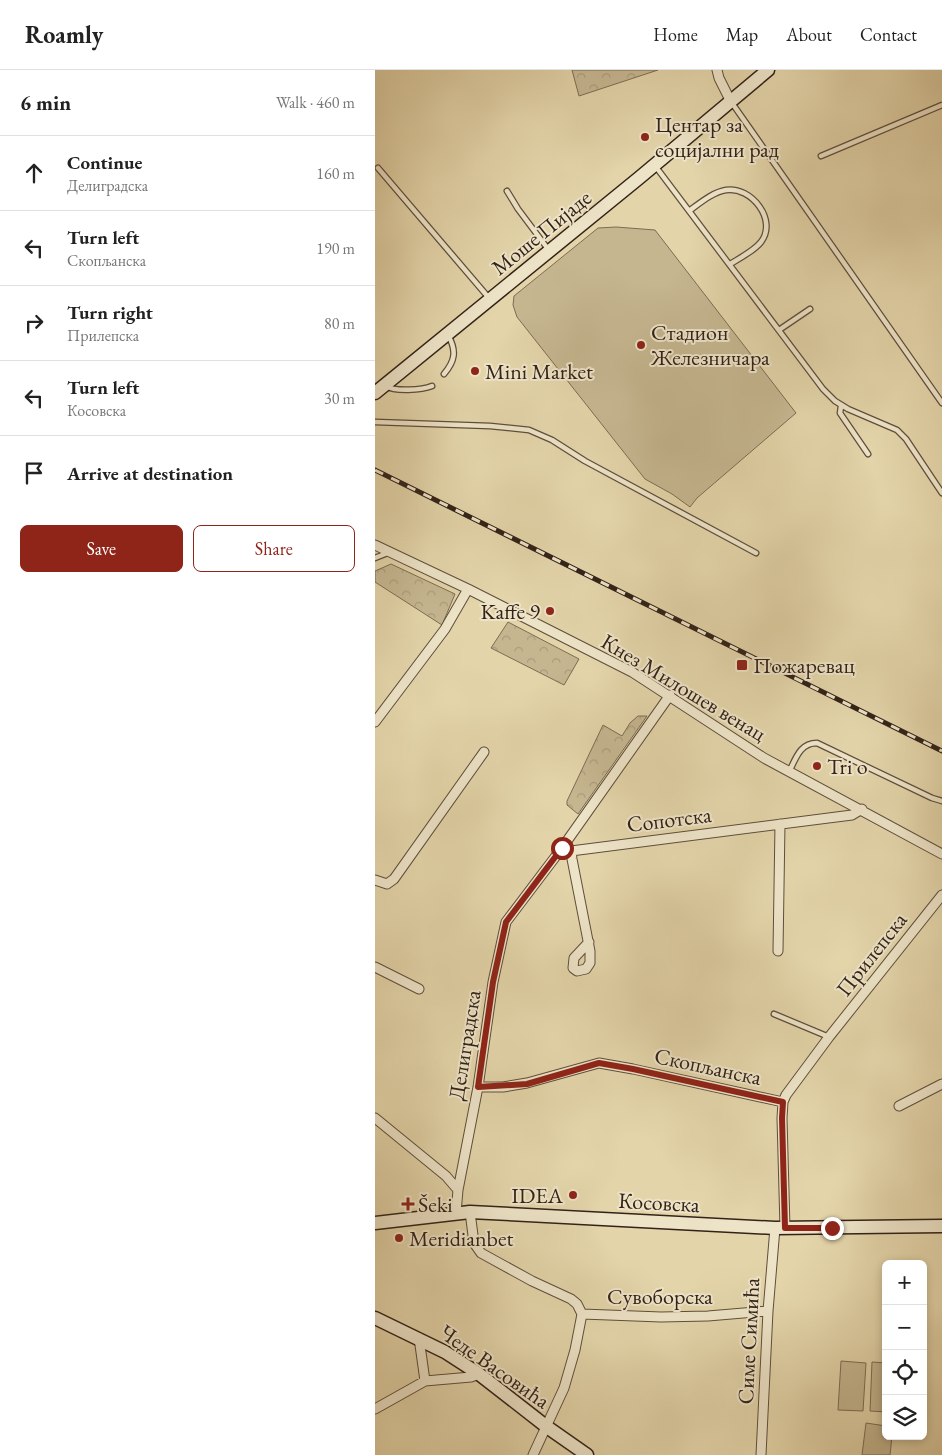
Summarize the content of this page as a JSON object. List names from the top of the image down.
{
  "streets": {
    "street": [
      "Моше Пијаде",
      "Кнез Милошев венац",
      "Сопотска",
      "Прилепска",
      "Делиградска",
      "Скопљанска",
      "Косовска",
      "Сувоборска",
      "Симе Симића",
      "Чеде Васовића"
    ]
  },
  "crossings": [
    ["Кнез Милошев венац", "Сопотска"],
    ["Кнез Милошев венац", "Делиградска"],
    ["Сопотска", "Делиградска"],
    ["Прилепска", "Скопљанска"],
    ["Делиградска", "Скопљанска"],
    ["Делиградска", "Косовска"],
    ["Косовска", "Сувоборска"],
    ["Косовска", "Симе Симића"],
    ["Сувоборска", "Симе Симића"],
    ["Сувоборска", "Чеде Васовића"]
  ],
  "places": {
    "other": [
      "Центар за социјални рад",
      "Стадион Железничара",
      "Mini Market",
      "Kaffe 9",
      "Tri o",
      "IDEA",
      "Meridianbet"
    ],
    "transit": ["Пожаревац"],
    "health": ["Šeki"]
  },
  "page": {
    "header": "Roamly",
    "nav": [
      "Home",
      "Map",
      "About",
      "Contact"
    ],
    "heading": ["6 min", "Walk · 460 m"],
    "list": [
      ["Continue", "Делиградска", "160 m"],
      ["Turn left", "Скопљанска", "190 m"],
      ["Turn right", "Прилепска", "80 m"],
      ["Turn left", "Косовска", "30 m"],
      "Arrive at destination"
    ],
    "buttons": ["Save", "Share"],
    "map_buttons": ["+", "−"]
  }
}
